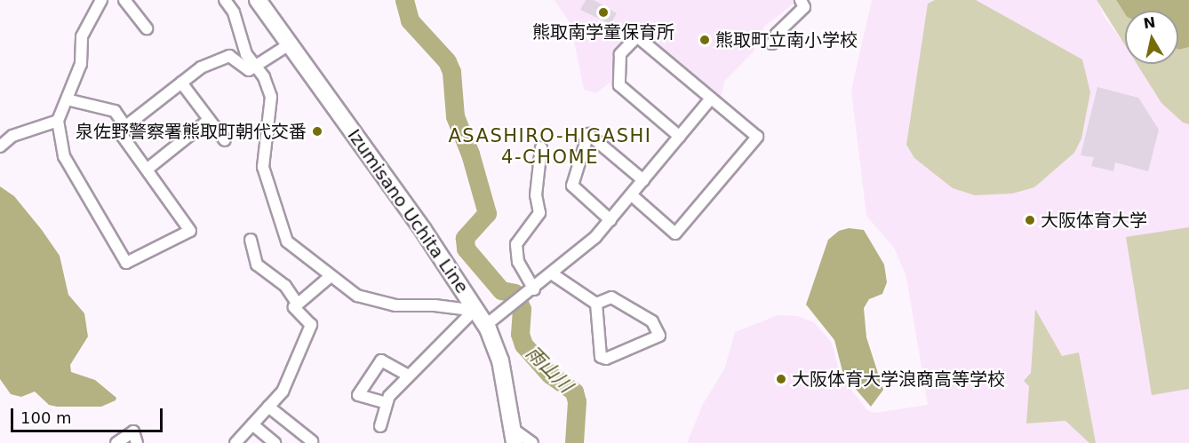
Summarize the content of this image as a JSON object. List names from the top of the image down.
{
  "streets": {
    "main road": ["Izumisano Uchita Line"]
  },
  "districts": ["ASASHIRO-HIGASHI 4-CHOME"],
  "water": ["雨山川"],
  "places": [
    "熊取南学童保育所",
    "熊取町立南小学校",
    "泉佐野警察署熊取町朝代交番",
    "大阪体育大学",
    "大阪体育大学浪商高等学校"
  ],
  "scale_bar": "100 m",
  "north": "top"
}
